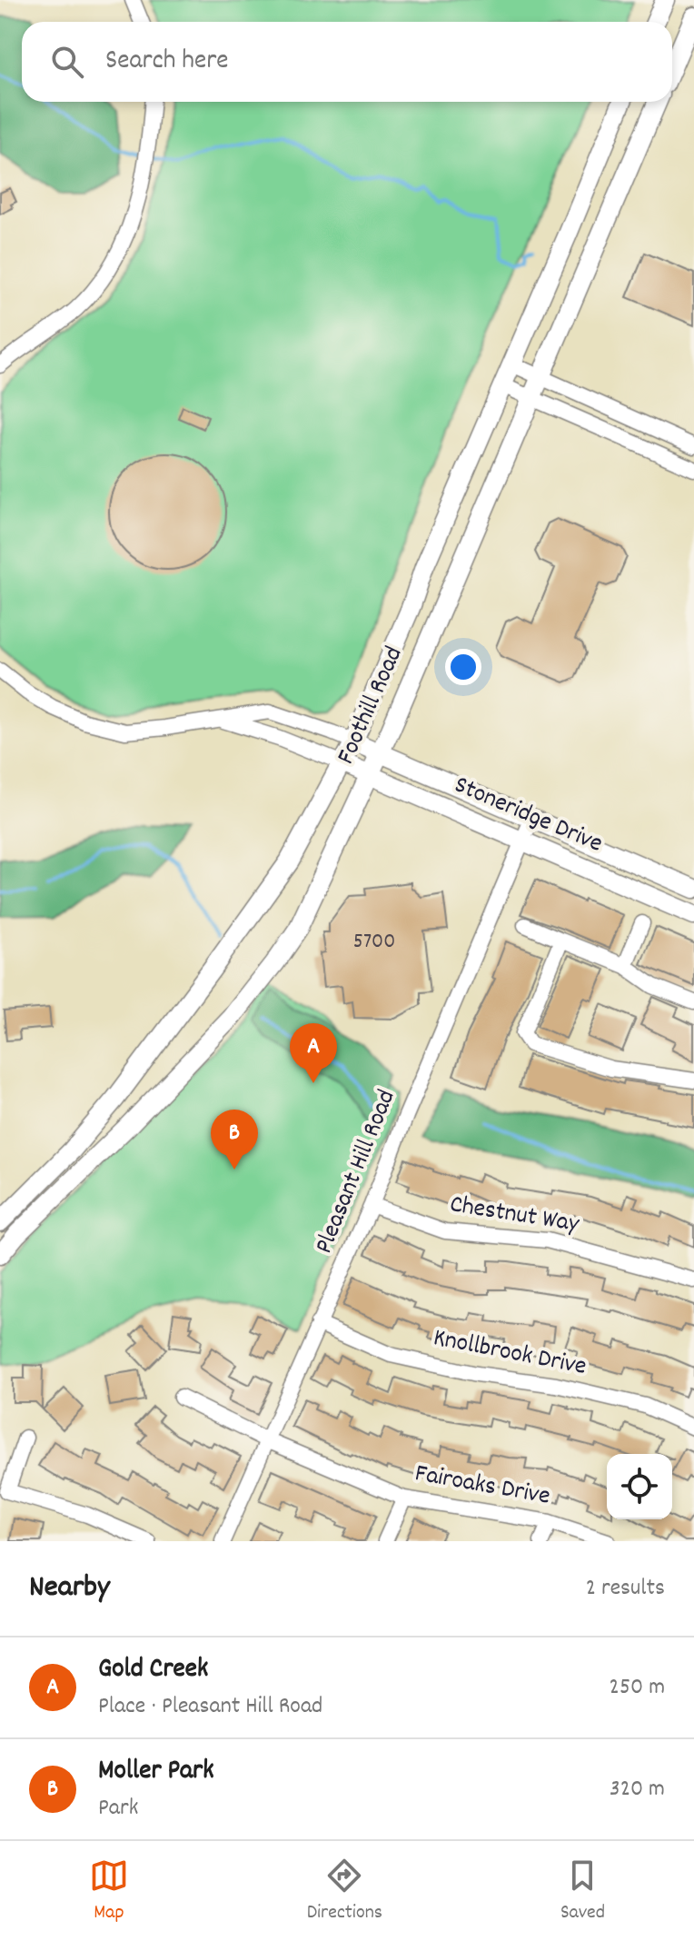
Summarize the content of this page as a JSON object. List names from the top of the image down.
{
  "streets": {
    "main road": ["Foothill Road", "Stoneridge Drive"],
    "street": [
      "Pleasant Hill Road",
      "Chestnut Way",
      "Knollbrook Drive",
      "Fairoaks Drive"
    ]
  },
  "crossings": [
    ["Foothill Road", "Stoneridge Drive"],
    ["Stoneridge Drive", "Pleasant Hill Road"],
    ["Pleasant Hill Road", "Chestnut Way"],
    ["Pleasant Hill Road", "Knollbrook Drive"],
    ["Pleasant Hill Road", "Fairoaks Drive"]
  ],
  "house_numbers": ["5700"],
  "page": {
    "search": "Search here",
    "pins": ["A", "B"],
    "heading": ["Nearby", "2 results"],
    "list": [
      {
        "mark": "A",
        "name": "Gold Creek",
        "note": "Place · Pleasant Hill Road",
        "value": "250 m"
      },
      {
        "mark": "B",
        "name": "Moller Park",
        "note": "Park",
        "value": "320 m"
      }
    ],
    "nav": ["Map", "Directions", "Saved"]
  }
}
